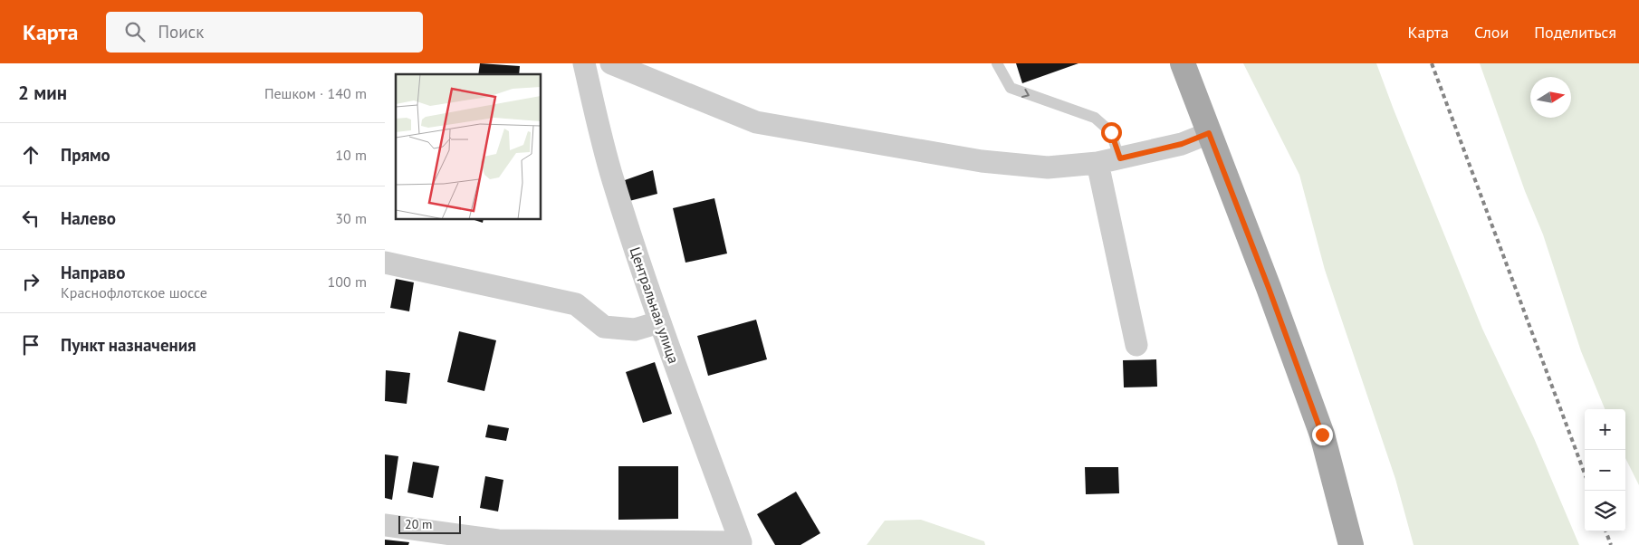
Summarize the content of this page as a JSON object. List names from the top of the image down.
{
  "streets": {
    "street": ["Центральная улица"]
  },
  "scale_bar": "20 m",
  "north": "right",
  "page": {
    "header": "Карта",
    "search": "Поиск",
    "nav": ["Карта", "Слои", "Поделиться"],
    "heading": ["2 мин", "Пешком · 140 m"],
    "list": [
      ["Прямо", "10 m"],
      ["Налево", "30 m"],
      ["Направо", "Краснофлотское шоссе", "100 m"],
      "Пункт назначения"
    ],
    "map_buttons": ["+", "−"],
    "scale": "20 m"
  }
}
